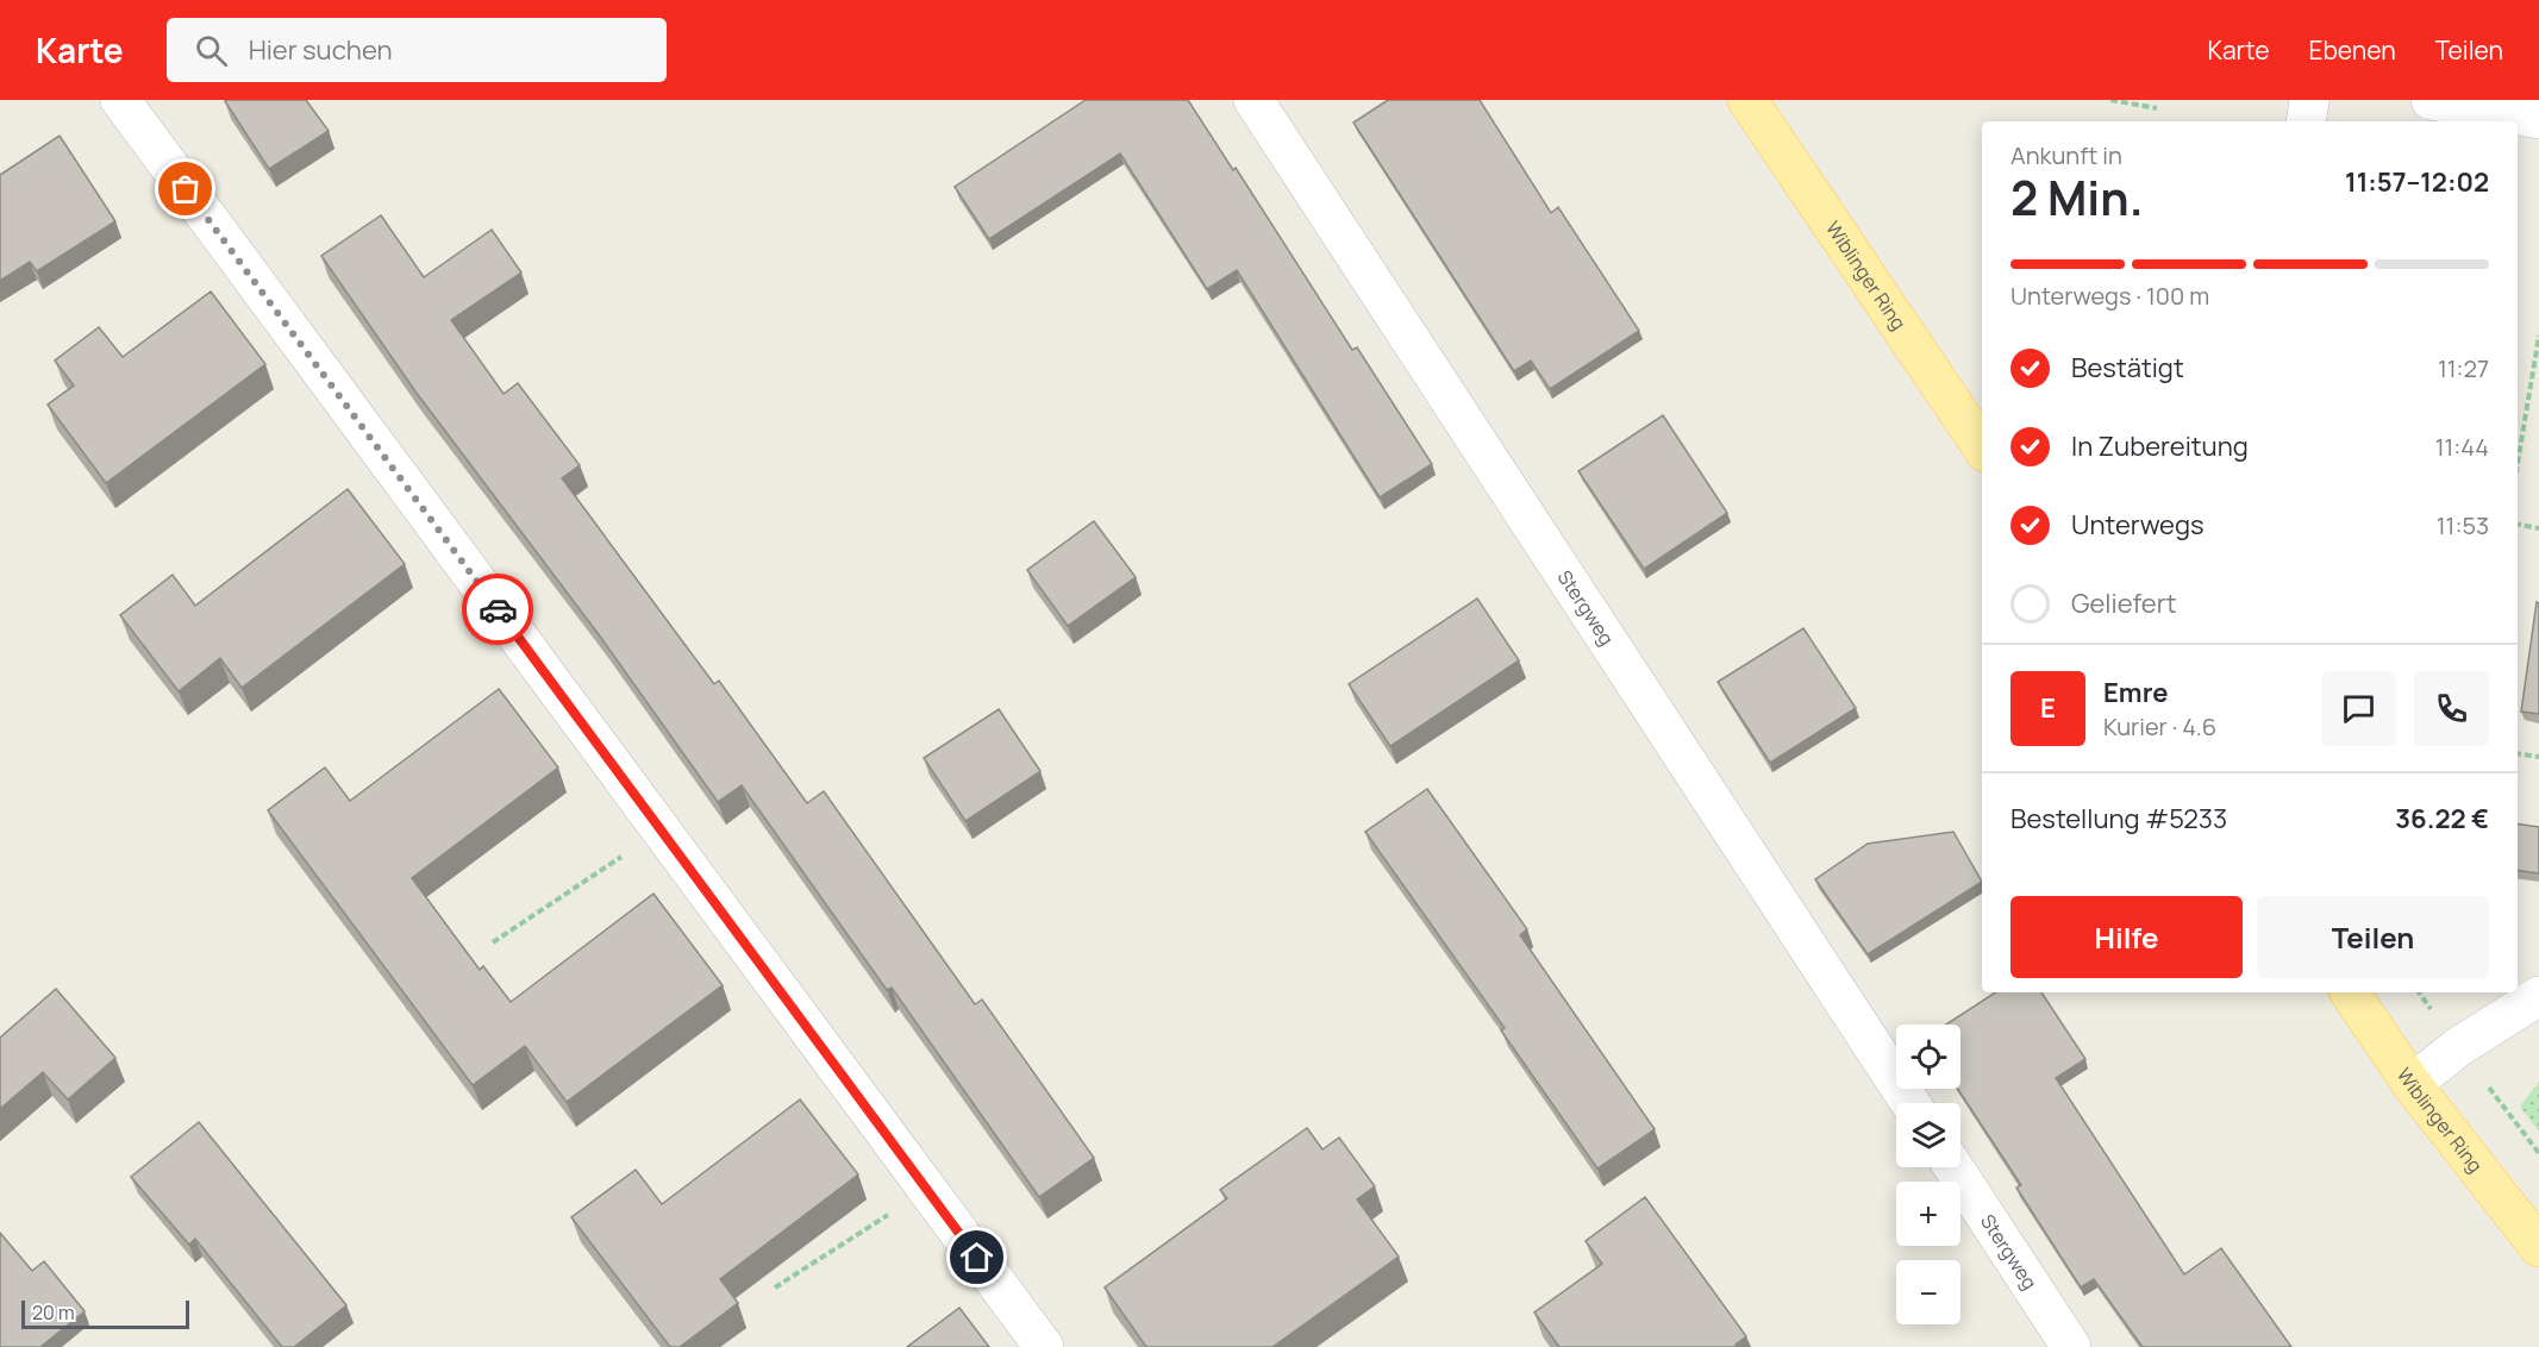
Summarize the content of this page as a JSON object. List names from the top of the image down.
{
  "streets": {
    "main road": ["Wiblinger Ring"],
    "street": ["Stergweg"]
  },
  "scale_bar": "20 m",
  "page": {
    "header": "Karte",
    "search": "Hier suchen",
    "nav": ["Karte", "Ebenen", "Teilen"],
    "heading": ["2 Min.", "Ankunft in", "11:57–12:02"],
    "panel": [
      "Emre",
      "Kurier · 4.6",
      "Bestellung #5233",
      "36.22 €"
    ],
    "bar": "Unterwegs · 100 m",
    "list": [
      ["Bestätigt", "11:27"],
      ["In Zubereitung", "11:44"],
      ["Unterwegs", "11:53"],
      "Geliefert"
    ],
    "round": "E",
    "buttons": ["Hilfe", "Teilen"],
    "map_buttons": ["+", "−"],
    "scale": "20 m"
  }
}
